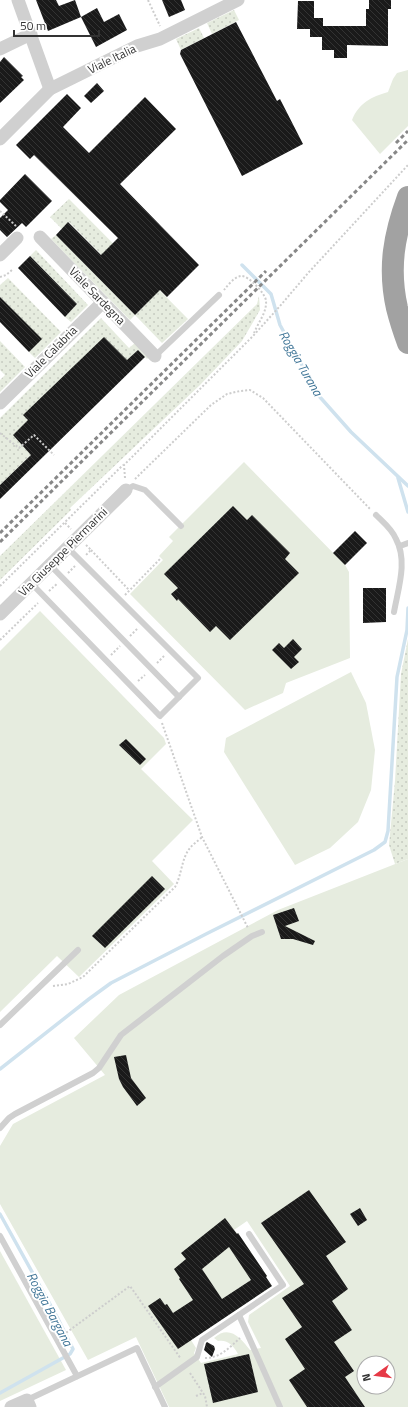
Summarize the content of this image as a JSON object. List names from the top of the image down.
{
  "streets": {
    "street": [
      "Viale Italia",
      "Viale Sardegna",
      "Viale Calabria",
      "Via Giuseppe Piermarini"
    ]
  },
  "crossings": [
    ["Viale Sardegna", "Viale Calabria"]
  ],
  "water": ["Roggia Turana", "Roggia Bargana"],
  "scale_bar": "50 m",
  "north": "left"
}
